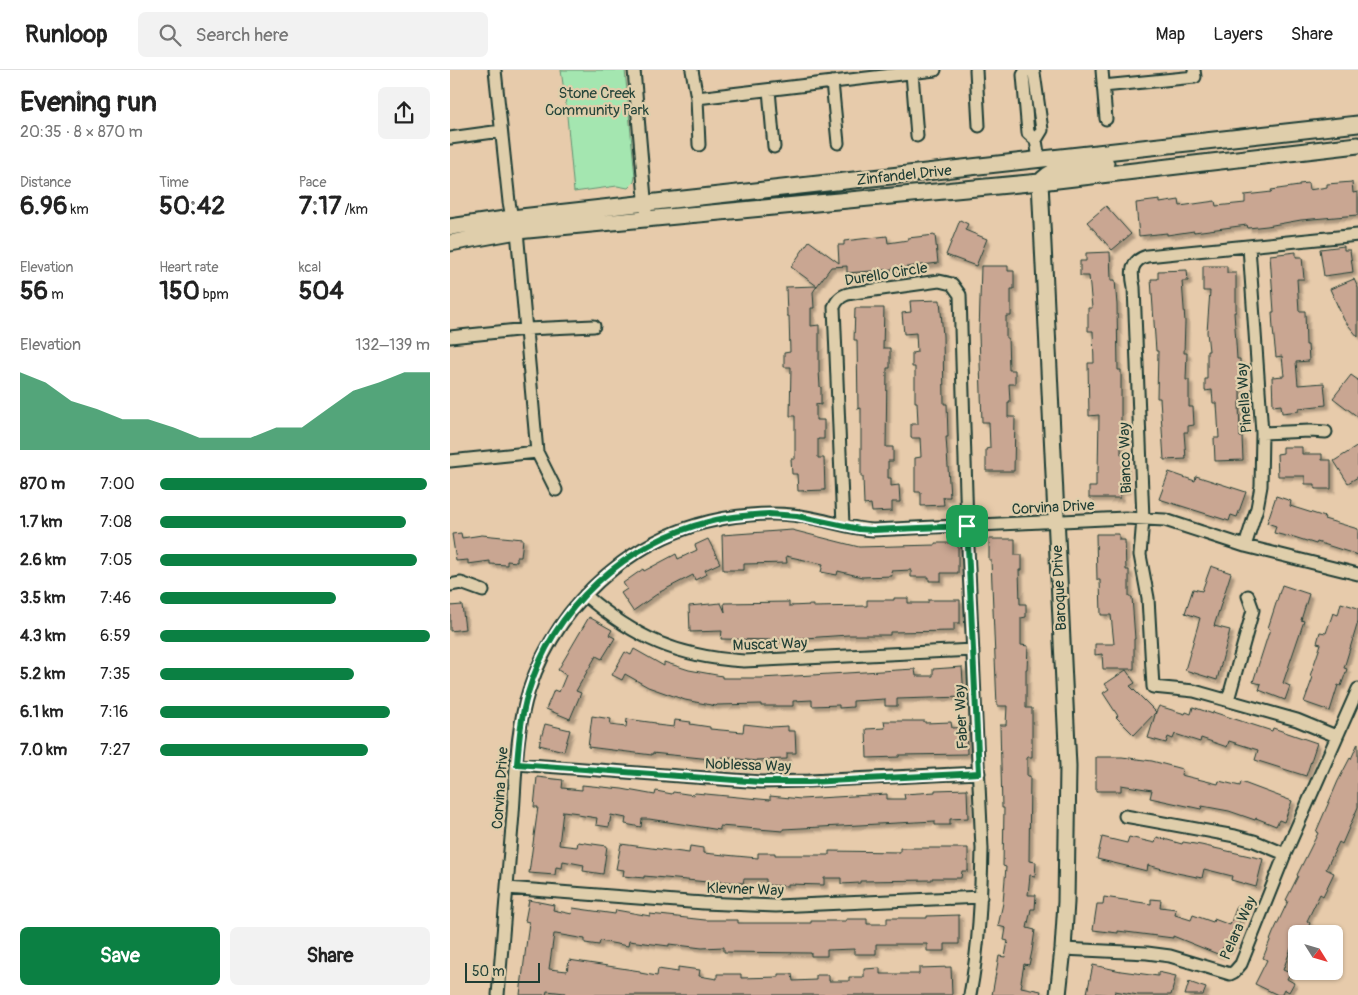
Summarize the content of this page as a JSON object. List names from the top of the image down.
{
  "streets": {
    "street": [
      "Zinfandel Drive",
      "Durello Circle",
      "Pinella Way",
      "Bianco Way",
      "Corvina Drive",
      "Baroque Drive",
      "Muscat Way",
      "Faber Way",
      "Noblessa Way",
      "Klevner Way",
      "Pelara Way"
    ]
  },
  "crossings": [
    ["Zinfandel Drive", "Baroque Drive"],
    ["Durello Circle", "Corvina Drive"],
    ["Durello Circle", "Faber Way"],
    ["Pinella Way", "Bianco Way"],
    ["Pinella Way", "Corvina Drive"],
    ["Bianco Way", "Corvina Drive"],
    ["Bianco Way", "Pelara Way"],
    ["Corvina Drive", "Baroque Drive"],
    ["Corvina Drive", "Muscat Way"],
    ["Corvina Drive", "Faber Way"],
    ["Corvina Drive", "Noblessa Way"],
    ["Corvina Drive", "Klevner Way"],
    ["Baroque Drive", "Pelara Way"],
    ["Muscat Way", "Faber Way"],
    ["Faber Way", "Noblessa Way"],
    ["Faber Way", "Klevner Way"]
  ],
  "parks": ["Stone Creek Community Park"],
  "scale_bar": "50 m",
  "north": "bottom right",
  "page": {
    "header": "Runloop",
    "search": "Search here",
    "nav": ["Map", "Layers", "Share"],
    "heading": ["Evening run", "20:35 · 8 × 870 m"],
    "stats": [
      ["Distance", "6.96 km"],
      ["Time", "50:42"],
      ["Pace", "7:17 /km"],
      ["Elevation", "56 m"],
      ["Heart rate", "150 bpm"],
      ["kcal", "504"]
    ],
    "chart": ["Elevation", "132–139 m"],
    "list": [
      {
        "name": "870 m",
        "note": "7:00"
      },
      {
        "name": "1.7 km",
        "note": "7:08"
      },
      {
        "name": "2.6 km",
        "note": "7:05"
      },
      {
        "name": "3.5 km",
        "note": "7:46"
      },
      {
        "name": "4.3 km",
        "note": "6:59"
      },
      {
        "name": "5.2 km",
        "note": "7:35"
      },
      {
        "name": "6.1 km",
        "note": "7:16"
      },
      {
        "name": "7.0 km",
        "note": "7:27"
      }
    ],
    "buttons": ["Save", "Share"],
    "scale": "50 m"
  }
}
